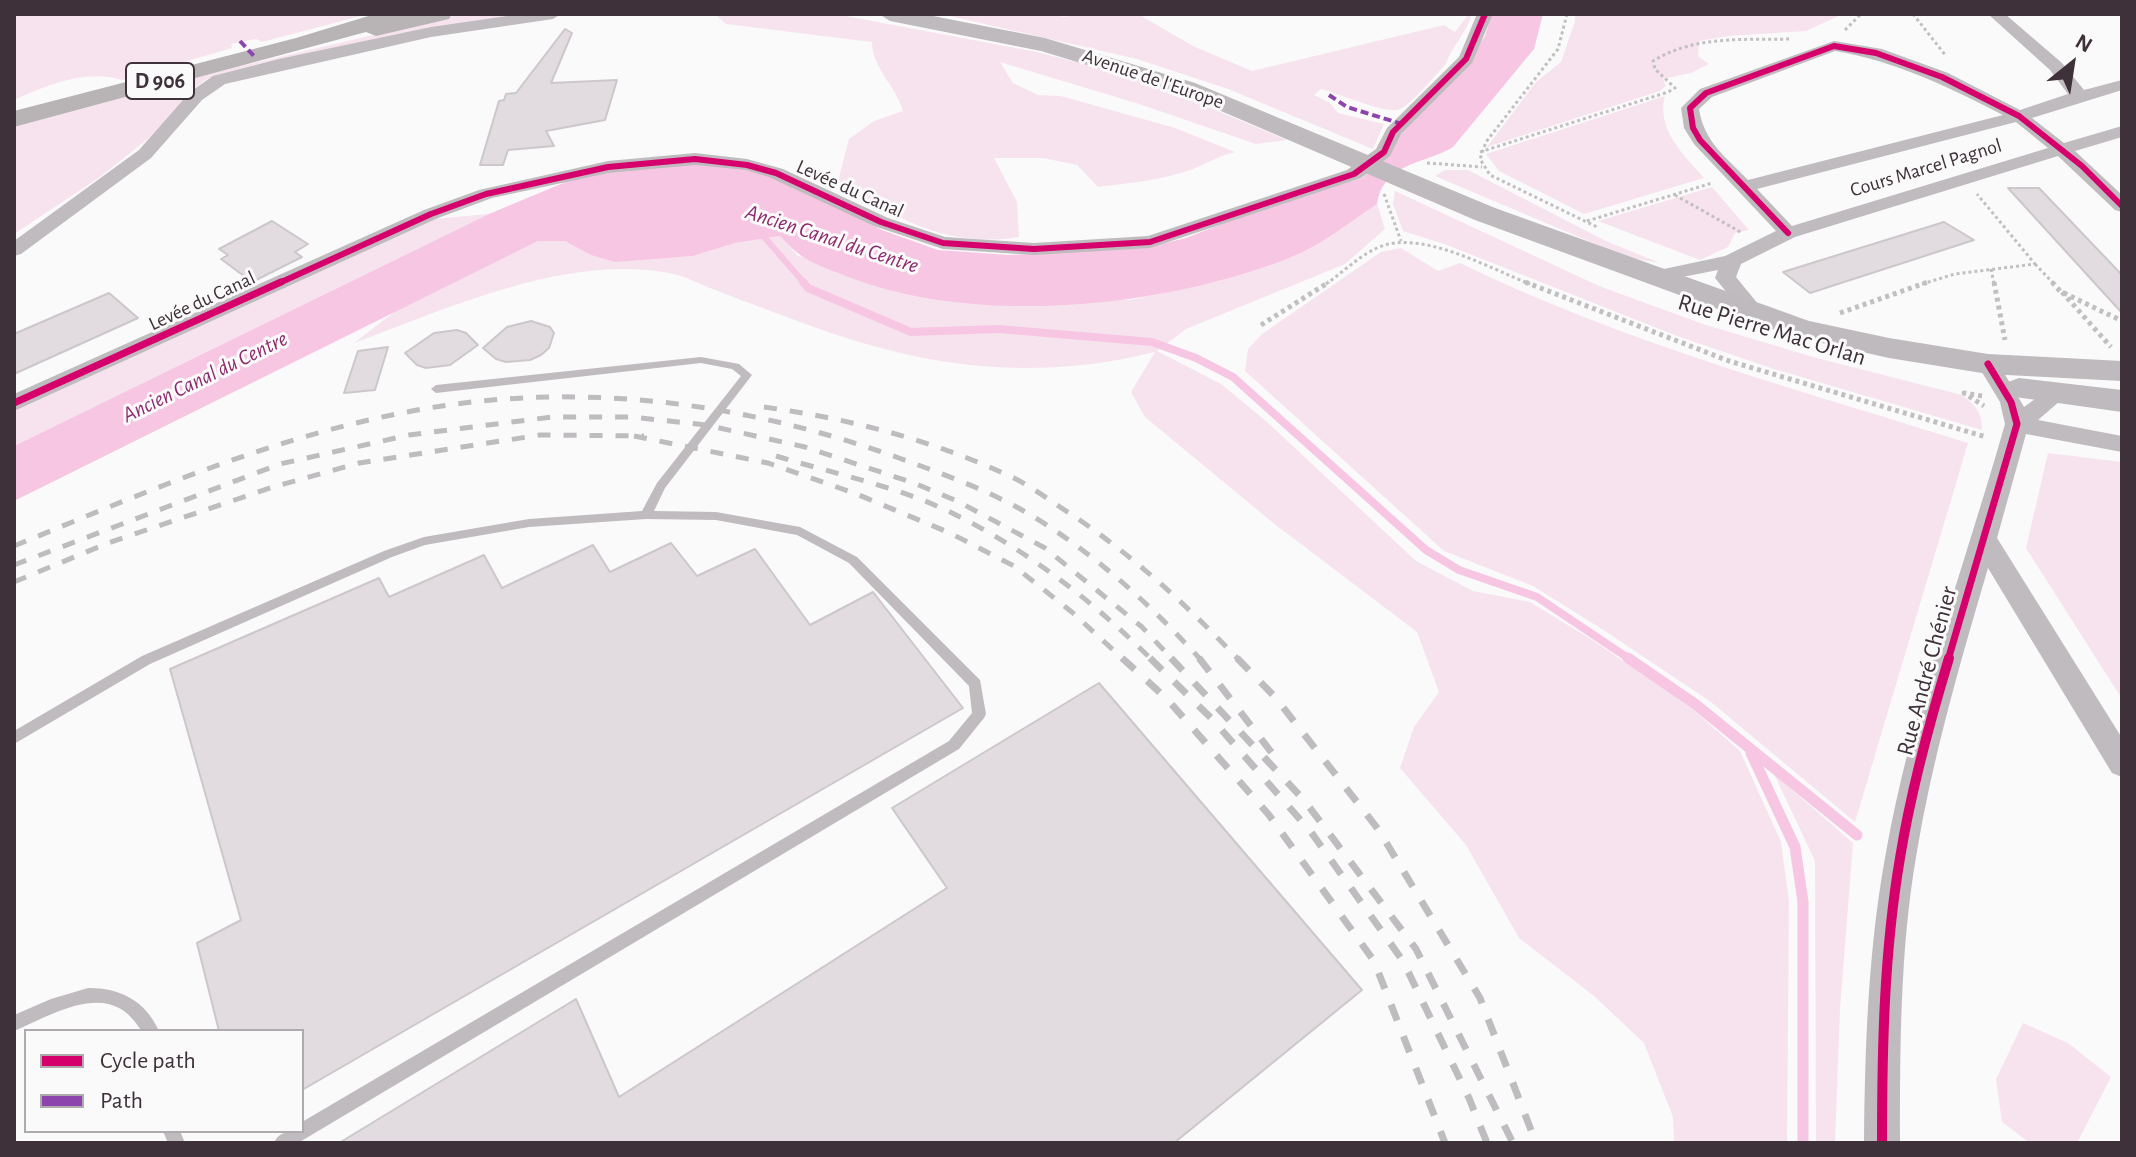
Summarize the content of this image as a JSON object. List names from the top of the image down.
{
  "streets": {
    "main road": ["Avenue de l'Europe", "D 906", "Rue Pierre Mac Orlan"],
    "street": ["Cours Marcel Pagnol", "Levée du Canal", "Rue André Chénier"]
  },
  "crossings": [
    ["Avenue de l'Europe", "Rue Pierre Mac Orlan"],
    ["Rue Pierre Mac Orlan", "Rue André Chénier"]
  ],
  "water": ["Ancien Canal du Centre"],
  "legend": ["Cycle path", "Path"],
  "north": "top right"
}
